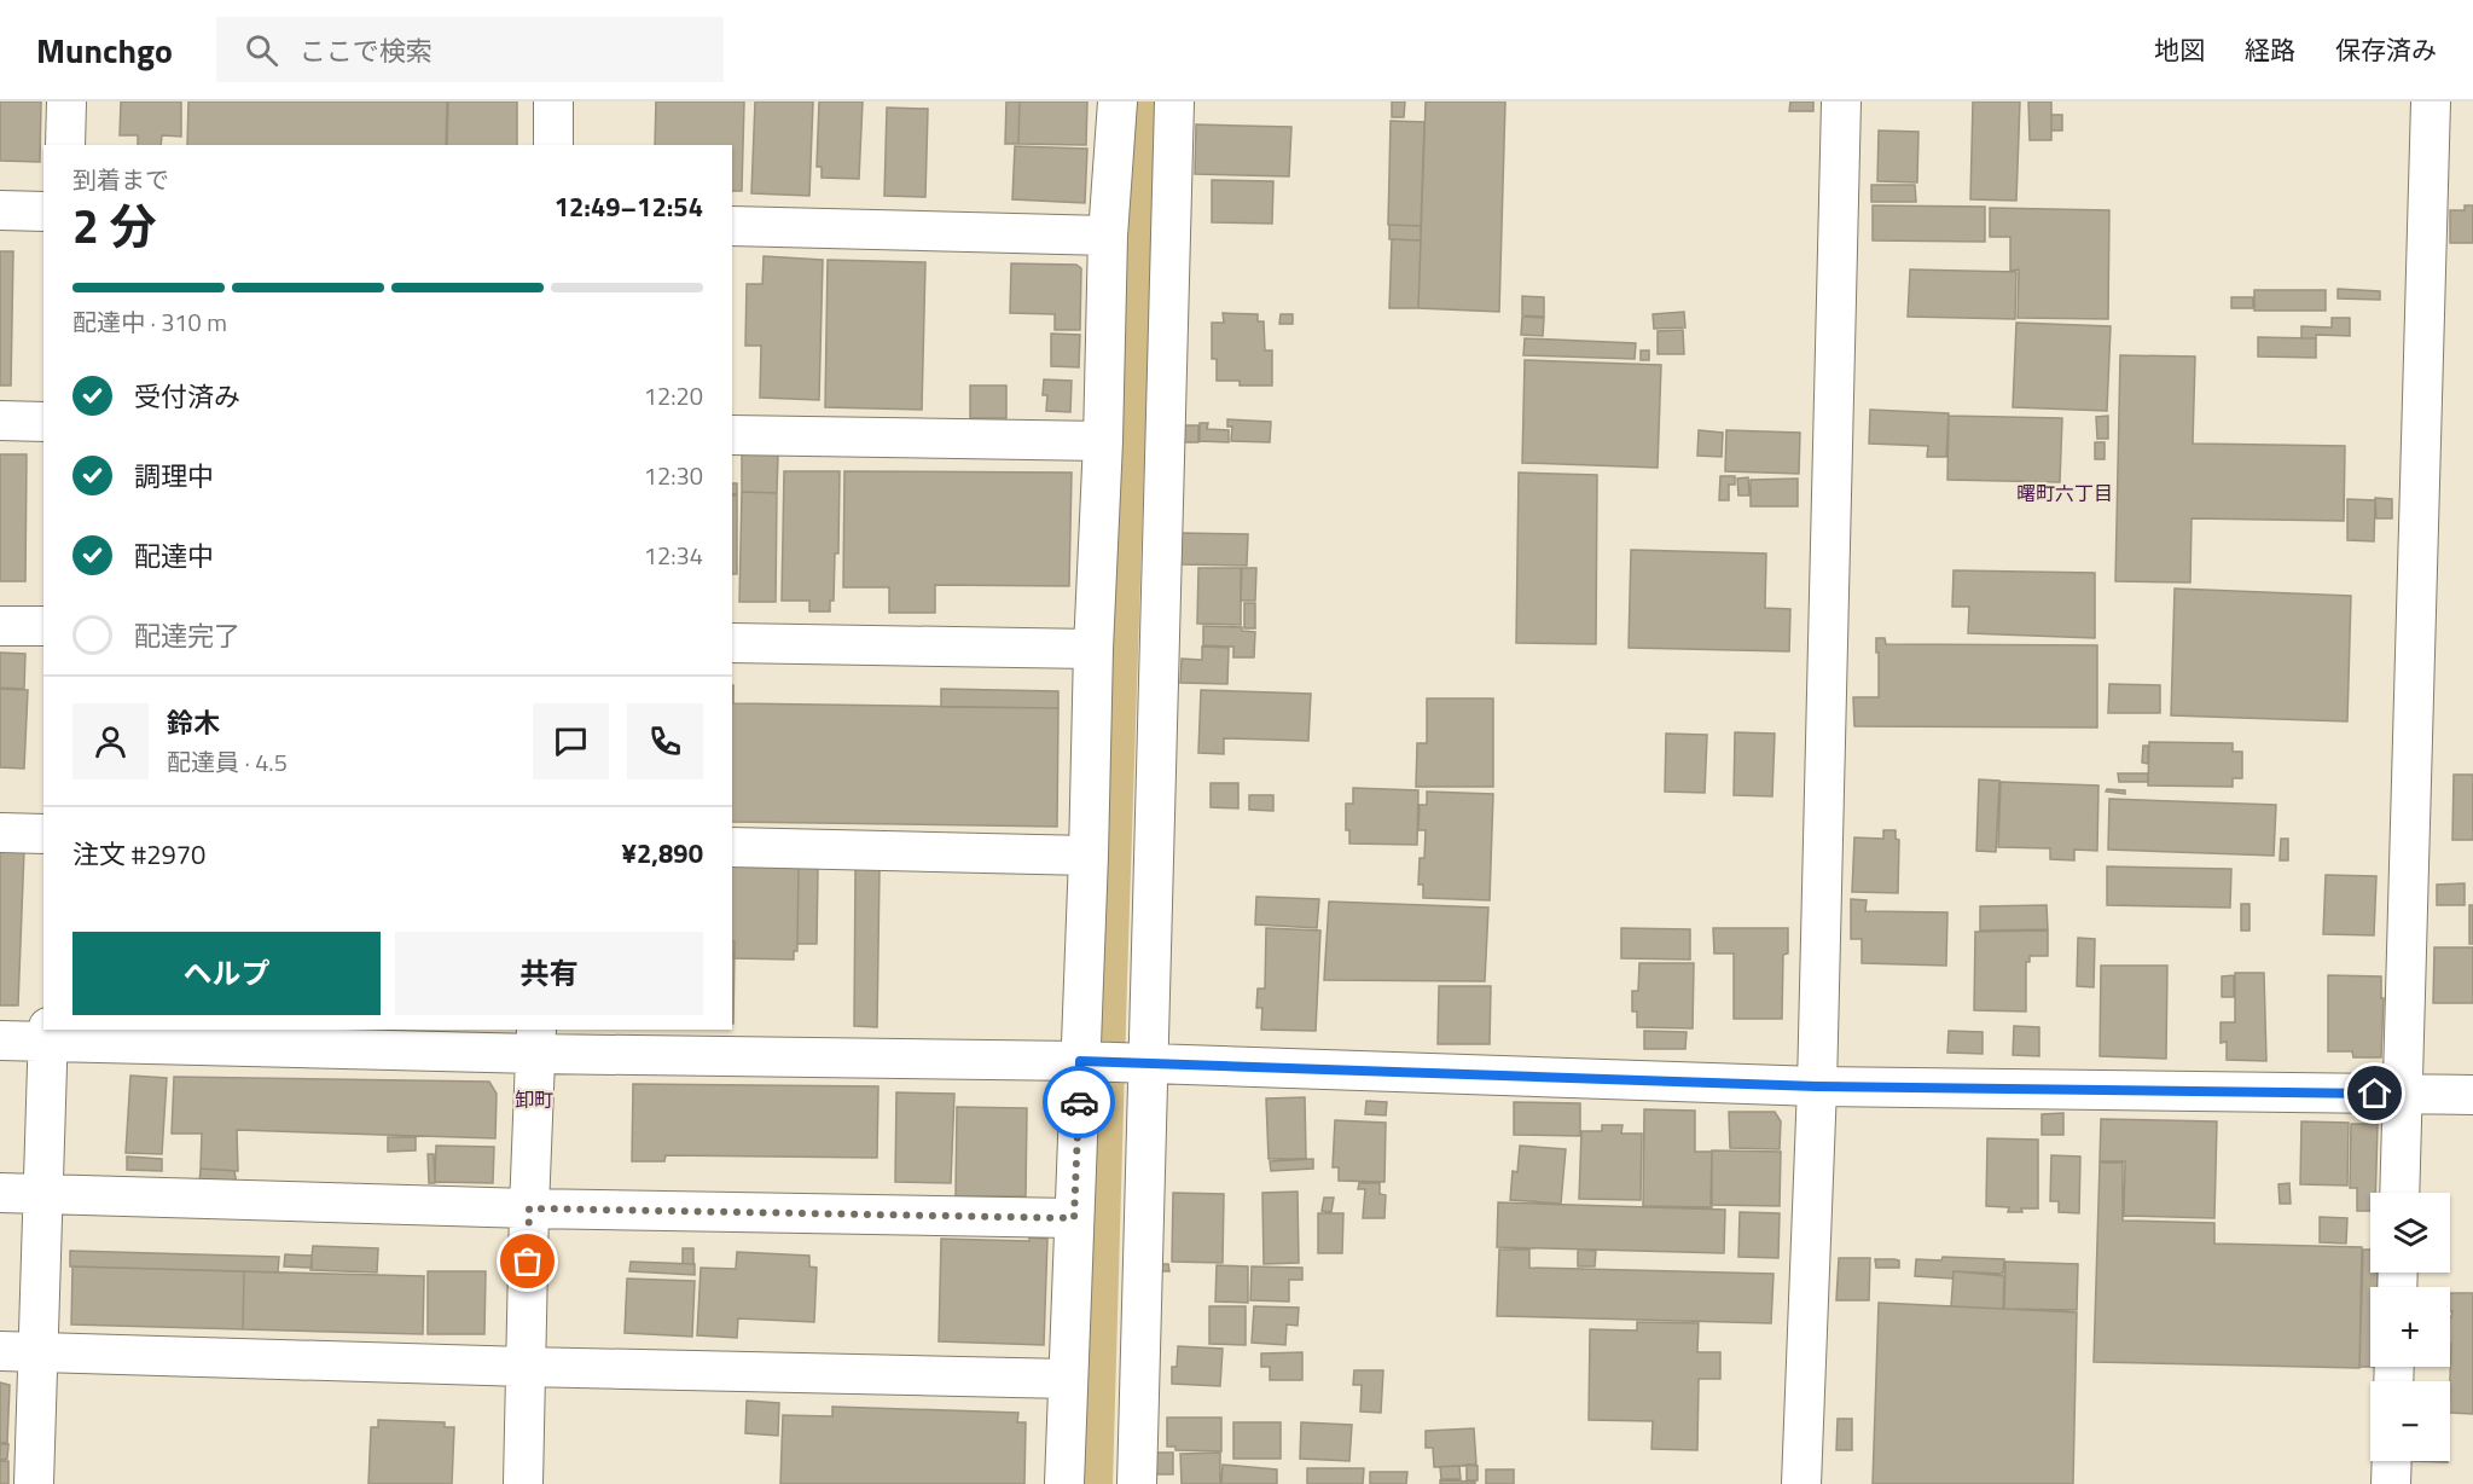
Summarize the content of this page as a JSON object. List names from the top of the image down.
{
  "districts": ["曙町六丁目", "卸町"],
  "page": {
    "header": "Munchgo",
    "search": "ここで検索",
    "nav": ["地図", "経路", "保存済み"],
    "heading": ["2 分", "到着まで", "12:49–12:54"],
    "panel": [
      "鈴木",
      "配達員 · 4.5",
      "注文 #2970",
      "¥2,890"
    ],
    "bar": "配達中 · 310 m",
    "list": [
      ["受付済み", "12:20"],
      ["調理中", "12:30"],
      ["配達中", "12:34"],
      "配達完了"
    ],
    "buttons": ["ヘルプ", "共有"],
    "map_buttons": ["+", "−"]
  }
}
